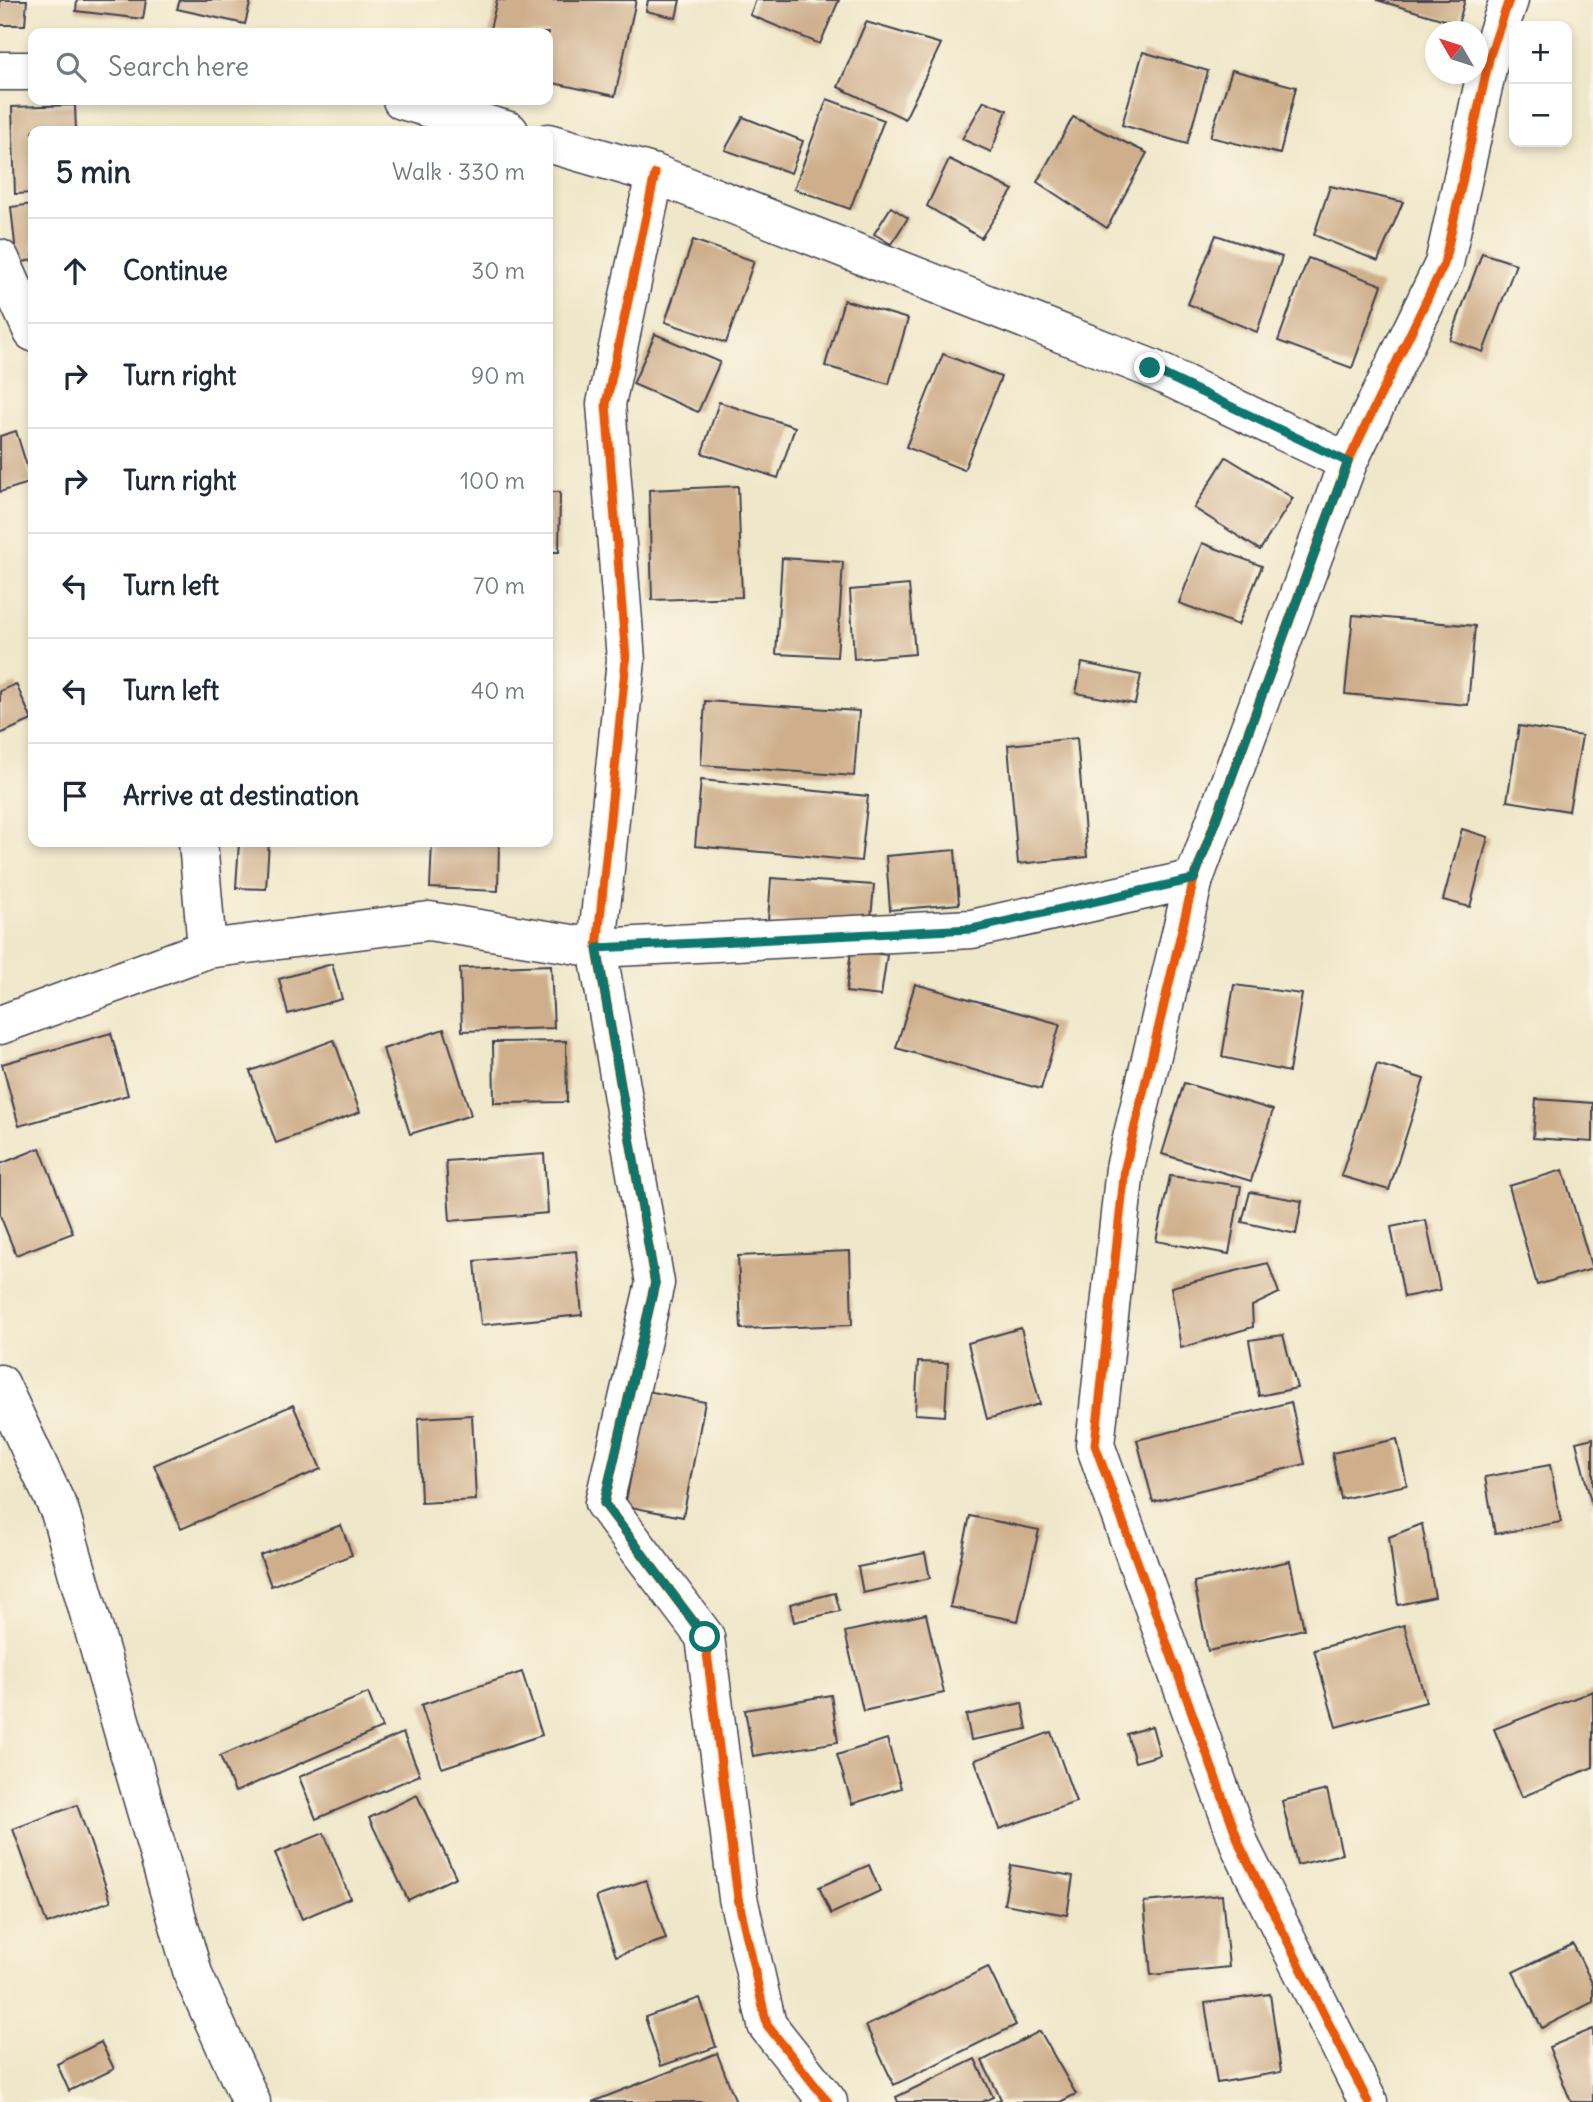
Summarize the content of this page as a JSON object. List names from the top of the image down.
{
  "north": "top left",
  "page": {
    "map_buttons": ["+", "−"],
    "search": "Search here",
    "heading": ["5 min", "Walk · 330 m"],
    "list": [
      ["Continue", "30 m"],
      ["Turn right", "90 m"],
      ["Turn right", "100 m"],
      ["Turn left", "70 m"],
      ["Turn left", "40 m"],
      "Arrive at destination"
    ]
  }
}
